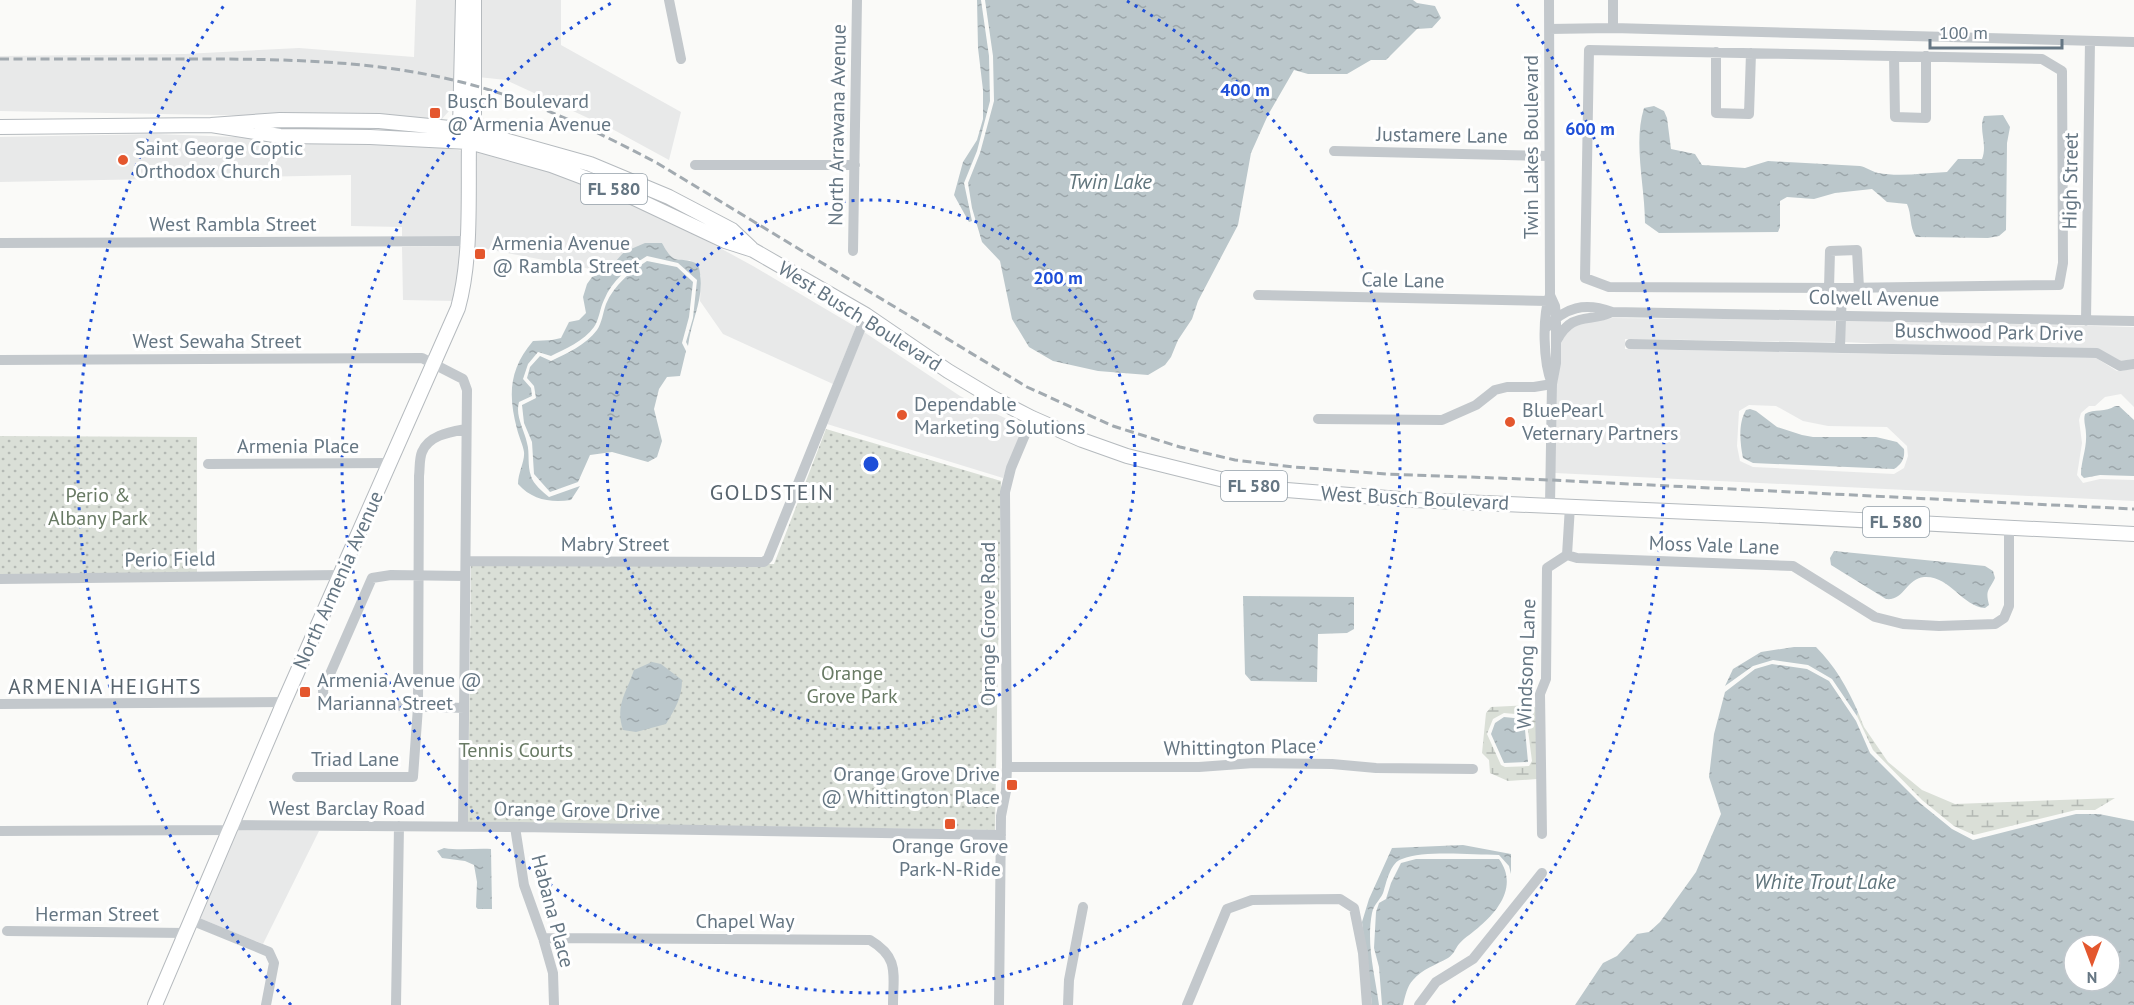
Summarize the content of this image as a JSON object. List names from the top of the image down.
{
  "streets": {
    "main road": ["FL 580", "West Busch Boulevard", "North Armenia Avenue"],
    "street": [
      "North Arrawana Avenue",
      "Justamere Lane",
      "Twin Lakes Boulevard",
      "High Street",
      "West Rambla Street",
      "Cale Lane",
      "Colwell Avenue",
      "Buschwood Park Drive",
      "West Sewaha Street",
      "Armenia Place",
      "Mabry Street",
      "Moss Vale Lane",
      "Perio Field",
      "Orange Grove Road",
      "Windsong Lane",
      "Whittington Place",
      "Triad Lane",
      "West Barclay Road",
      "Orange Grove Drive",
      "Habana Place",
      "Herman Street",
      "Chapel Way"
    ]
  },
  "crossings": [
    ["Justamere Lane", "Twin Lakes Boulevard"],
    ["Twin Lakes Boulevard", "Cale Lane"],
    ["Twin Lakes Boulevard", "Colwell Avenue"],
    ["Twin Lakes Boulevard", "West Busch Boulevard"],
    ["High Street", "Colwell Avenue"],
    ["West Rambla Street", "North Armenia Avenue"],
    ["West Busch Boulevard", "Mabry Street"],
    ["West Busch Boulevard", "Moss Vale Lane"],
    ["West Busch Boulevard", "North Armenia Avenue"],
    ["West Busch Boulevard", "Orange Grove Road"],
    ["West Sewaha Street", "North Armenia Avenue"],
    ["Armenia Place", "North Armenia Avenue"],
    ["Moss Vale Lane", "Windsong Lane"],
    ["Perio Field", "North Armenia Avenue"],
    ["North Armenia Avenue", "West Barclay Road"],
    ["North Armenia Avenue", "Herman Street"],
    ["Orange Grove Road", "Whittington Place"],
    ["Orange Grove Road", "Orange Grove Drive"],
    ["West Barclay Road", "Orange Grove Drive"],
    ["Orange Grove Drive", "Habana Place"],
    ["Habana Place", "Chapel Way"]
  ],
  "districts": ["GOLDSTEIN", "ARMENIA HEIGHTS"],
  "water": ["Twin Lake", "White Trout Lake"],
  "parks": ["Perio & Albany Park", "Orange Grove Park", "Tennis Courts"],
  "places": {
    "transit": [
      "Busch Boulevard @ Armenia Avenue",
      "Armenia Avenue @ Rambla Street",
      "Armenia Avenue @ Marianna Street",
      "Orange Grove Drive @ Whittington Place",
      "Orange Grove Park-N-Ride"
    ],
    "other": ["Saint George Coptic Orthodox Church", "Dependable Marketing Solutions", "BluePearl Veternary Partners"]
  },
  "scale_bar": "100 m",
  "north": "bottom",
  "rings": ["400 m", "600 m", "200 m"]
}
